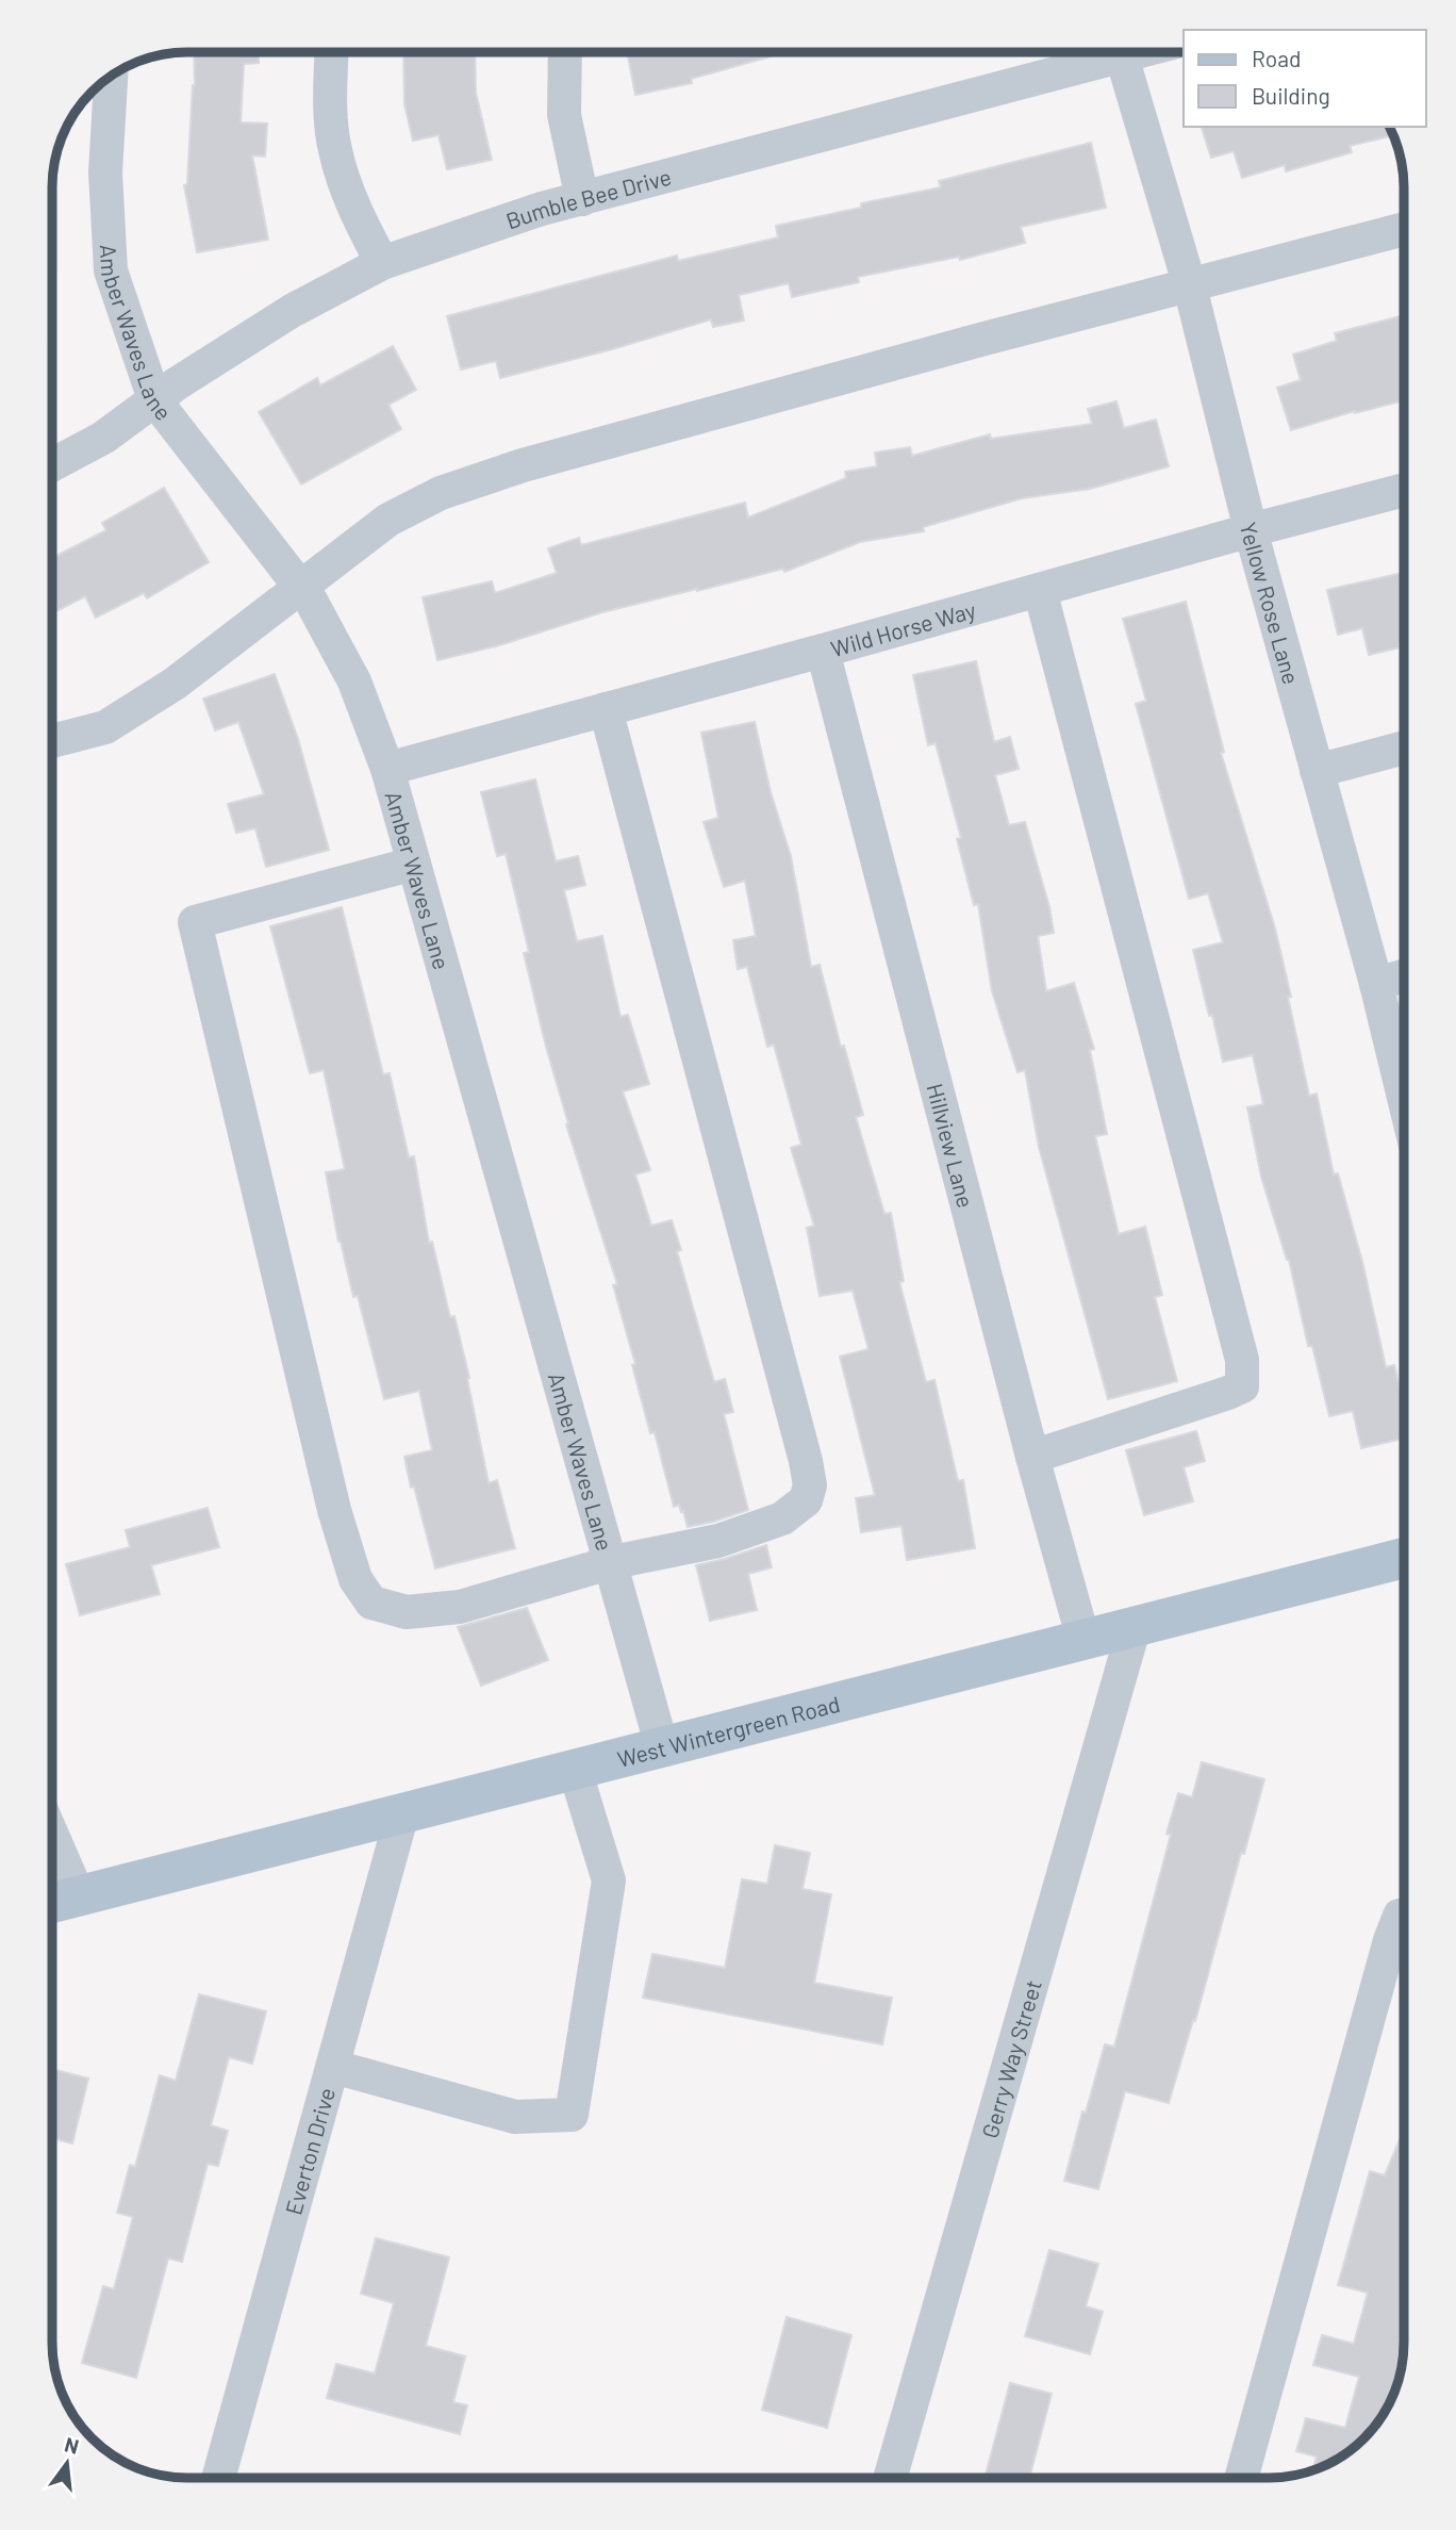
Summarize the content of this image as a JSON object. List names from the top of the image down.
{
  "streets": {
    "main road": ["West Wintergreen Road"],
    "street": [
      "Bumble Bee Drive",
      "Amber Waves Lane",
      "Yellow Rose Lane",
      "Wild Horse Way",
      "Hillview Lane",
      "Gerry Way Street",
      "Everton Drive"
    ]
  },
  "crossings": [
    ["Bumble Bee Drive", "Amber Waves Lane"],
    ["Bumble Bee Drive", "Yellow Rose Lane"],
    ["Amber Waves Lane", "Wild Horse Way"],
    ["Amber Waves Lane", "West Wintergreen Road"],
    ["Yellow Rose Lane", "Wild Horse Way"],
    ["Wild Horse Way", "Hillview Lane"],
    ["Hillview Lane", "West Wintergreen Road"],
    ["West Wintergreen Road", "Gerry Way Street"],
    ["West Wintergreen Road", "Everton Drive"]
  ],
  "legend": ["Road", "Building"],
  "north": "top"
}
